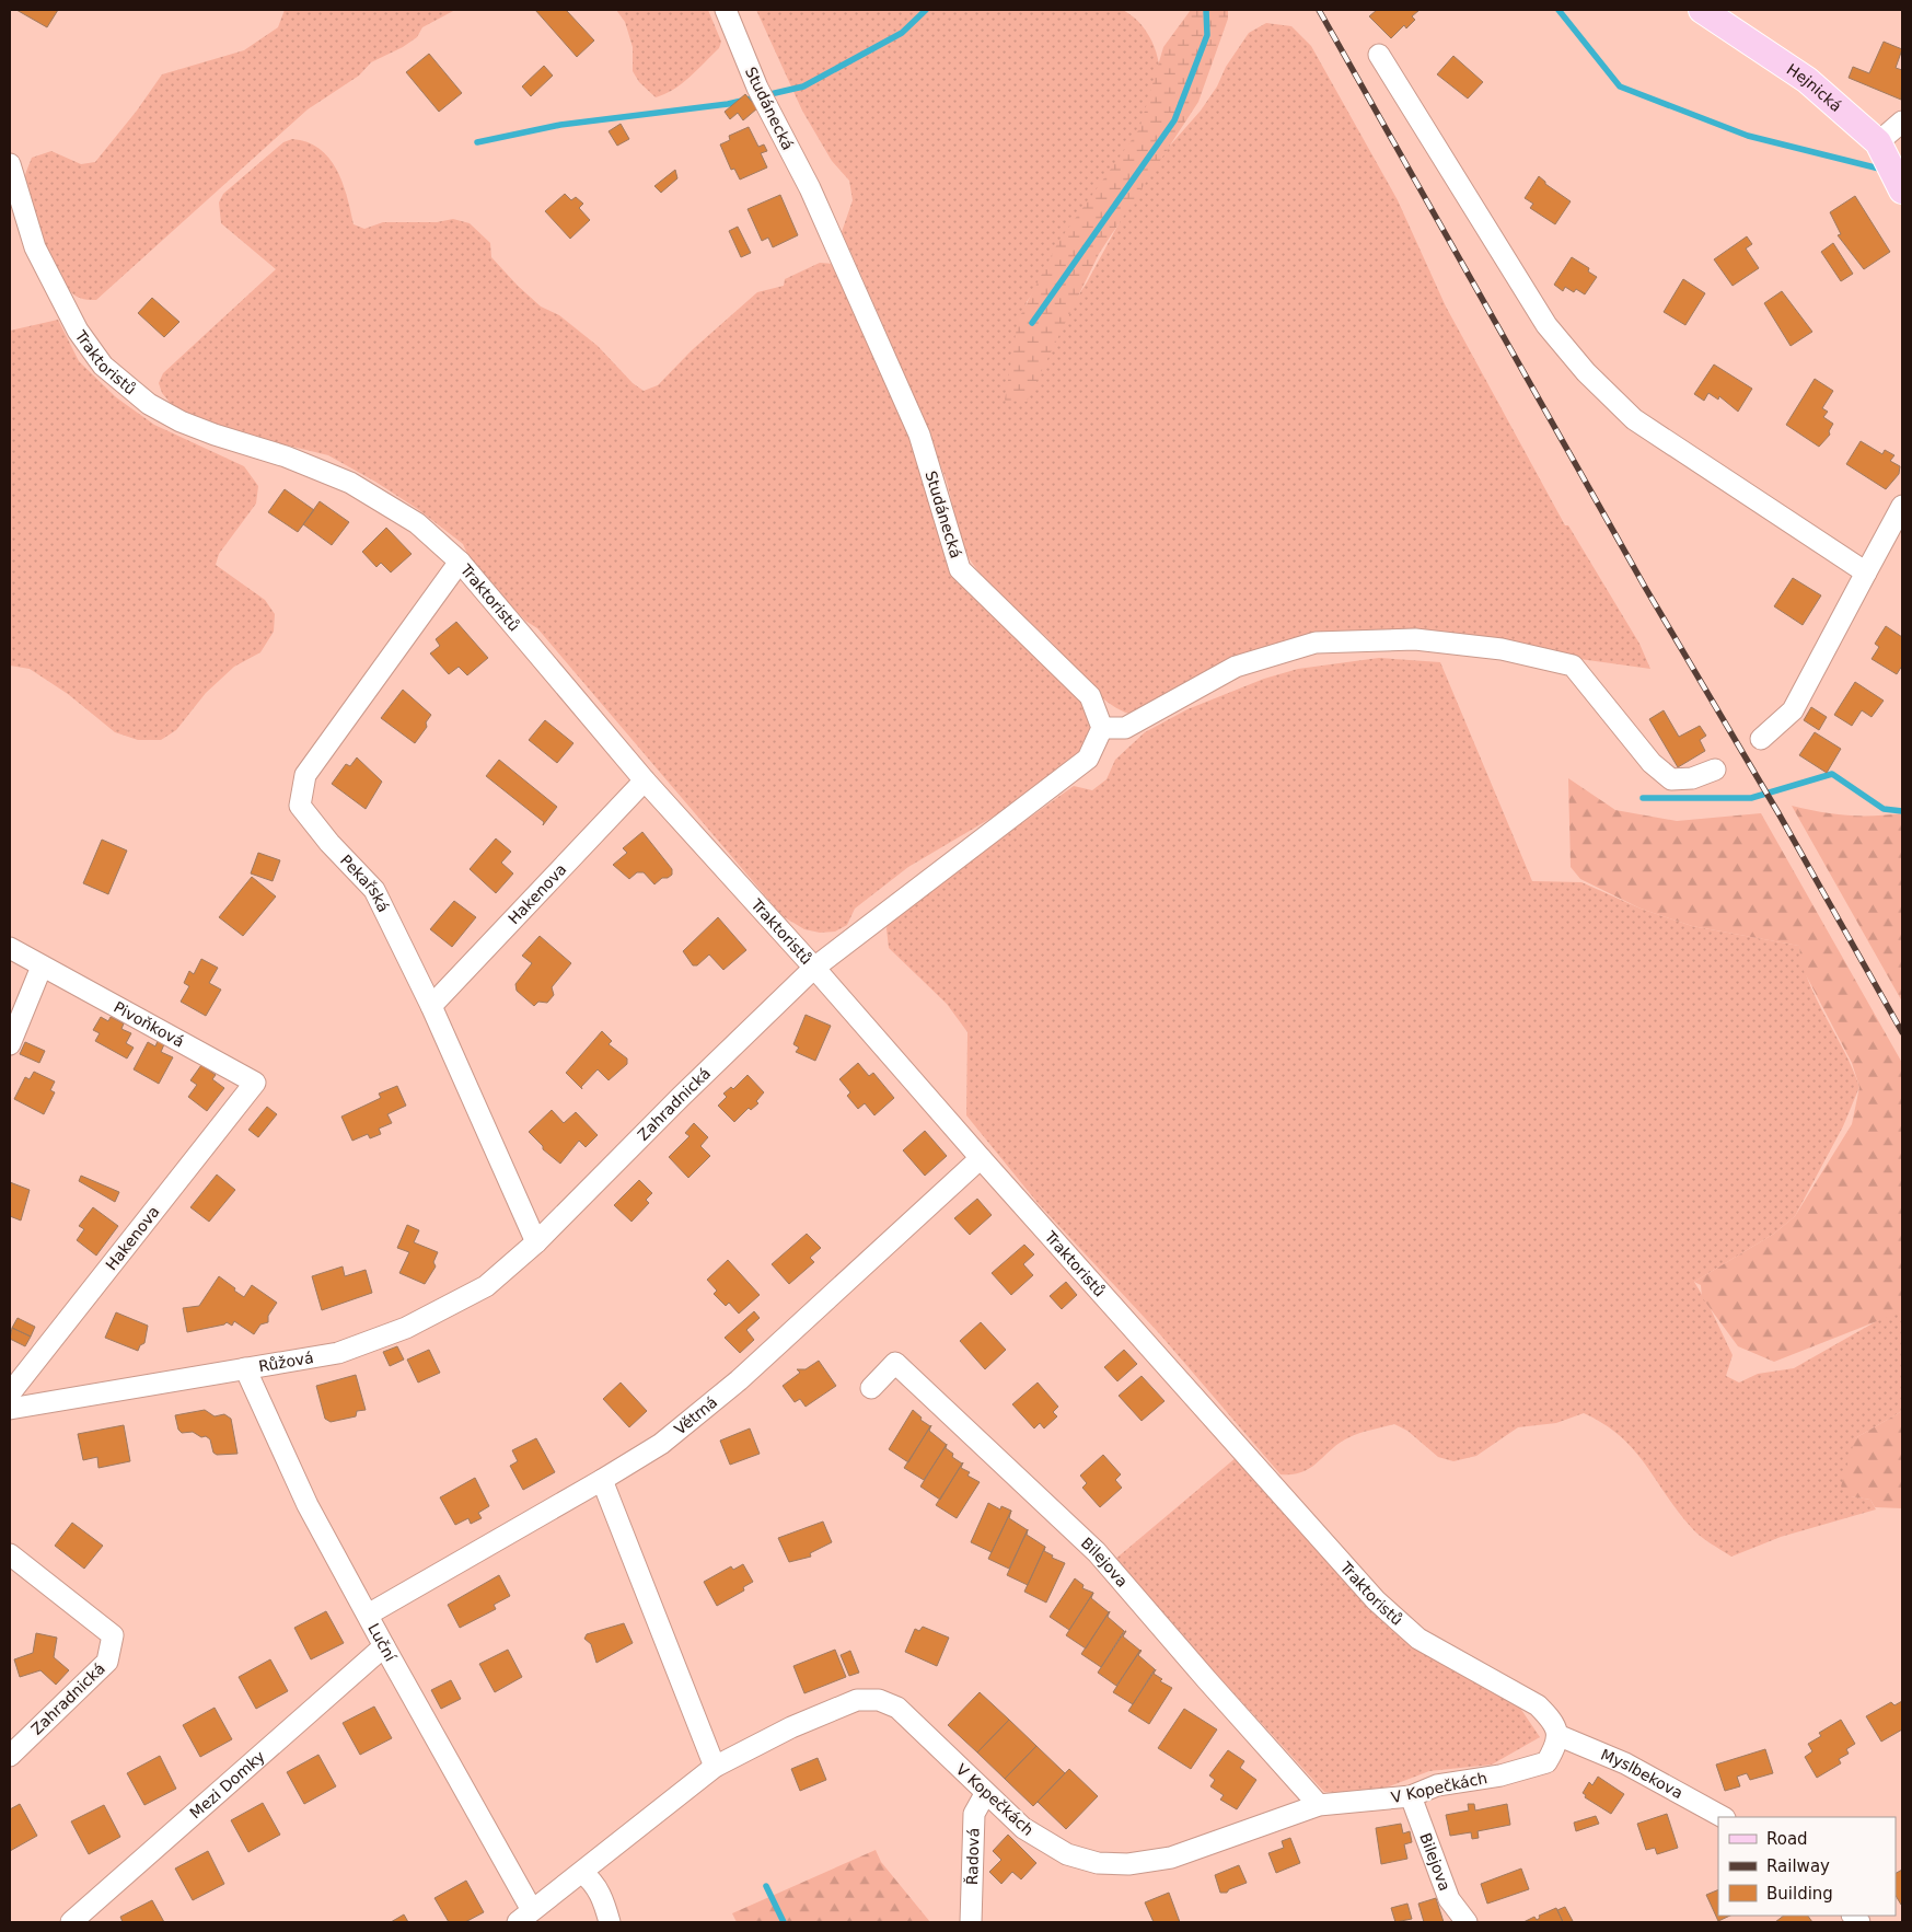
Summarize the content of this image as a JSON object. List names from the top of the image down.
{
  "streets": {
    "main road": ["Hejnická"],
    "street": [
      "Studánecká",
      "Traktoristů",
      "Pekařská",
      "Hakenova",
      "Pivoňková",
      "Zahradnická",
      "Růžová",
      "Větrná",
      "Bilejova",
      "Luční",
      "Myslbekova",
      "Mezi Domky",
      "V Kopečkách",
      "Řadová"
    ]
  },
  "crossings": [
    ["Traktoristů", "Pekařská"],
    ["Traktoristů", "Hakenova"],
    ["Traktoristů", "Zahradnická"],
    ["Traktoristů", "Větrná"],
    ["Traktoristů", "Myslbekova"],
    ["Traktoristů", "V Kopečkách"],
    ["Pekařská", "Hakenova"],
    ["Pekařská", "Zahradnická"],
    ["Pekařská", "Růžová"],
    ["Hakenova", "Pivoňková"],
    ["Zahradnická", "Růžová"],
    ["Růžová", "Luční"],
    ["Větrná", "Luční"],
    ["Bilejova", "V Kopečkách"],
    ["Luční", "Mezi Domky"],
    ["Luční", "V Kopečkách"],
    ["Myslbekova", "V Kopečkách"],
    ["V Kopečkách", "Řadová"]
  ],
  "legend": ["Road", "Railway", "Building"]
}
